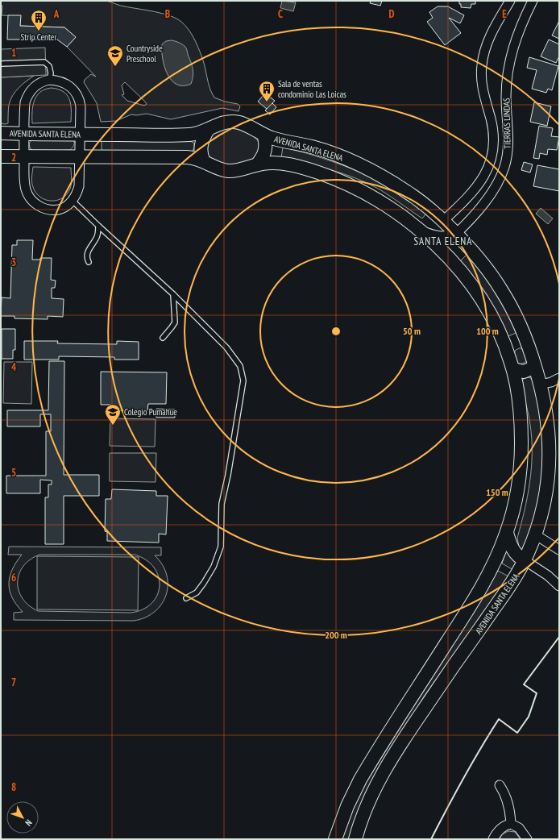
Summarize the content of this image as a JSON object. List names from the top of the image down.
{
  "streets": {
    "street": ["TIERRAS LINDAS", "AVENIDA SANTA ELENA"]
  },
  "crossings": [
    ["TIERRAS LINDAS", "AVENIDA SANTA ELENA"]
  ],
  "districts": ["SANTA ELENA"],
  "places": {
    "building": ["Strip Center", "Sala de ventas condominio Las Loicas"],
    "school or university": ["Countryside Preschool", "Colegio Pumahue"]
  },
  "north": "bottom right",
  "grid": {
    "columns": [
      "A",
      "B",
      "C",
      "D",
      "E"
    ],
    "rows": [
      "1",
      "2",
      "3",
      "4",
      "5",
      "6",
      "7",
      "8"
    ]
  },
  "rings": [
    "50 m",
    "100 m",
    "150 m",
    "200 m"
  ]
}
